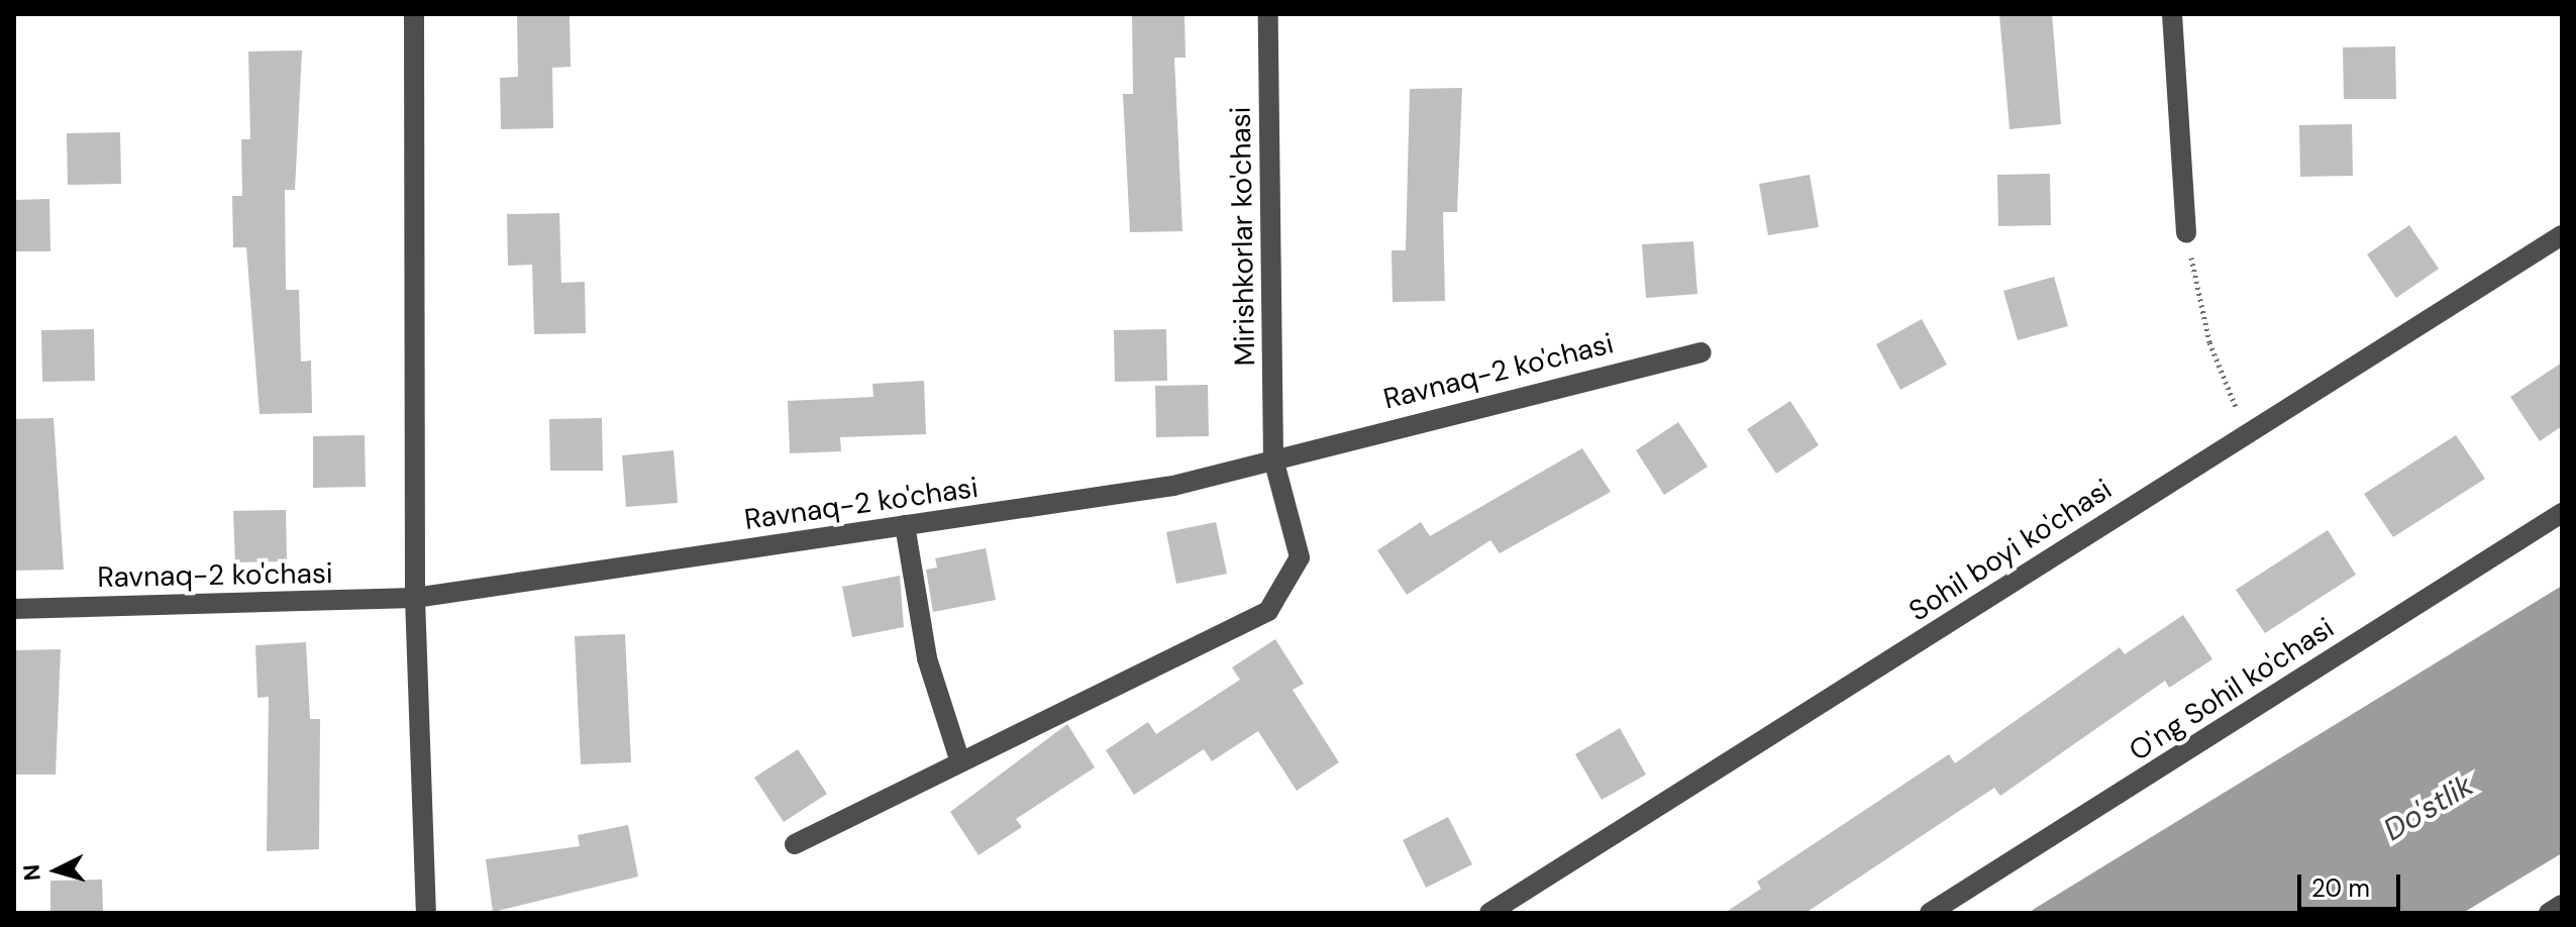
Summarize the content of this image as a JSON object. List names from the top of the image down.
{
  "streets": {
    "street": [
      "Mirishkorlar ko'chasi",
      "Ravnaq-2 ko'chasi",
      "Sohil boyi ko'chasi",
      "O'ng Sohil ko'chasi"
    ]
  },
  "crossings": [
    ["Mirishkorlar ko'chasi", "Ravnaq-2 ko'chasi"]
  ],
  "water": ["Do'stlik"],
  "scale_bar": "20 m",
  "north": "left"
}
